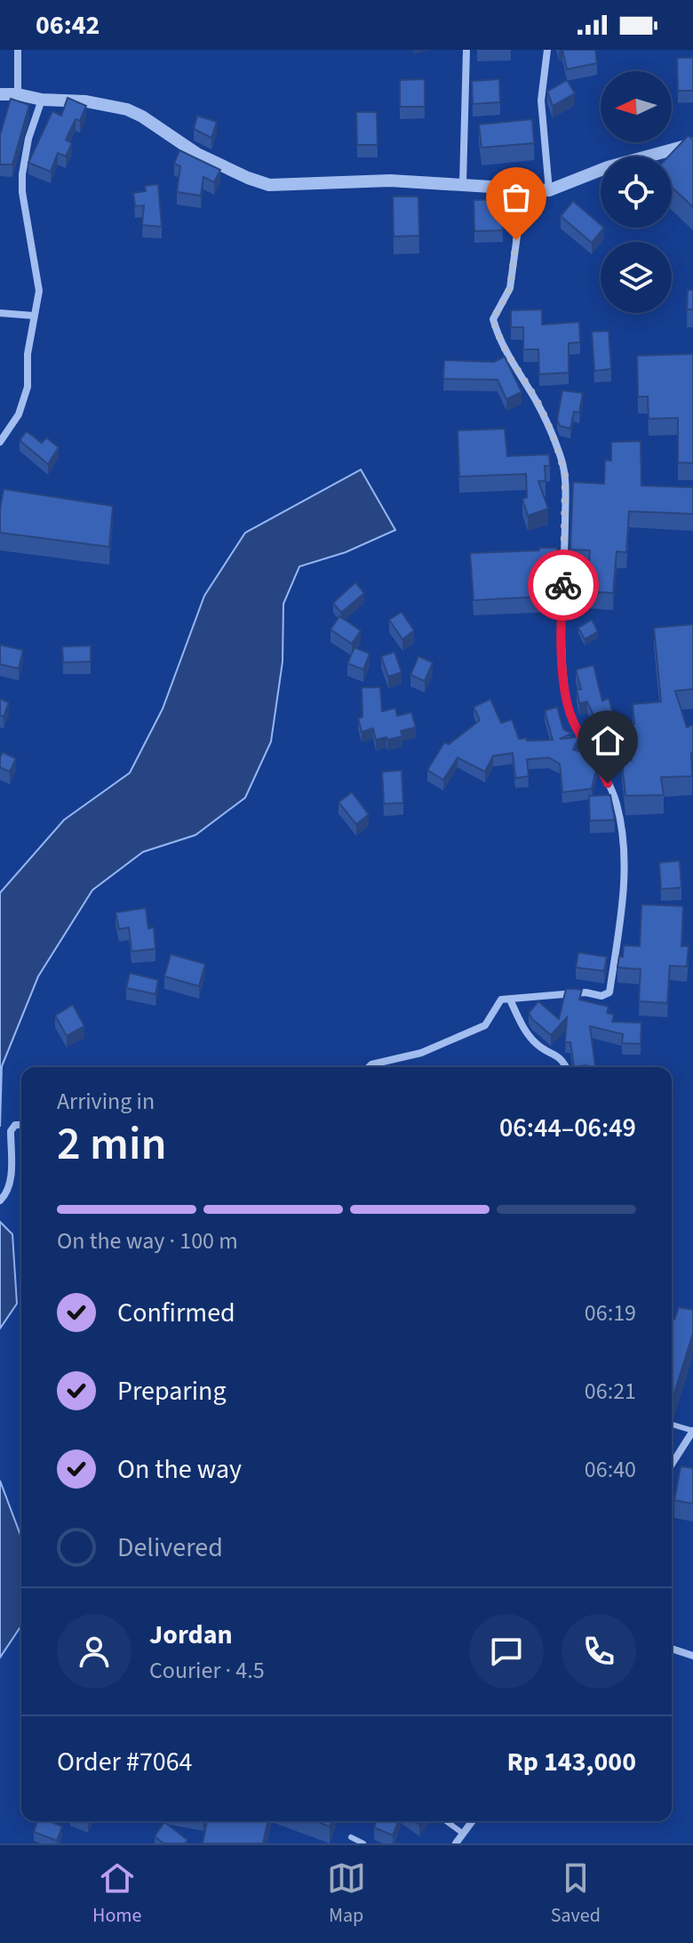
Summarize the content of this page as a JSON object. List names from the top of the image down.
{
  "north": "left",
  "page": {
    "status": "06:42",
    "heading": ["2 min", "Arriving in", "06:44–06:49"],
    "panel": [
      "Jordan",
      "Courier · 4.5",
      "Order #7064",
      "Rp 143,000"
    ],
    "bar": "On the way · 100 m",
    "list": [
      ["Confirmed", "06:19"],
      ["Preparing", "06:21"],
      ["On the way", "06:40"],
      "Delivered"
    ],
    "tabs": ["Home", "Map", "Saved"]
  }
}
